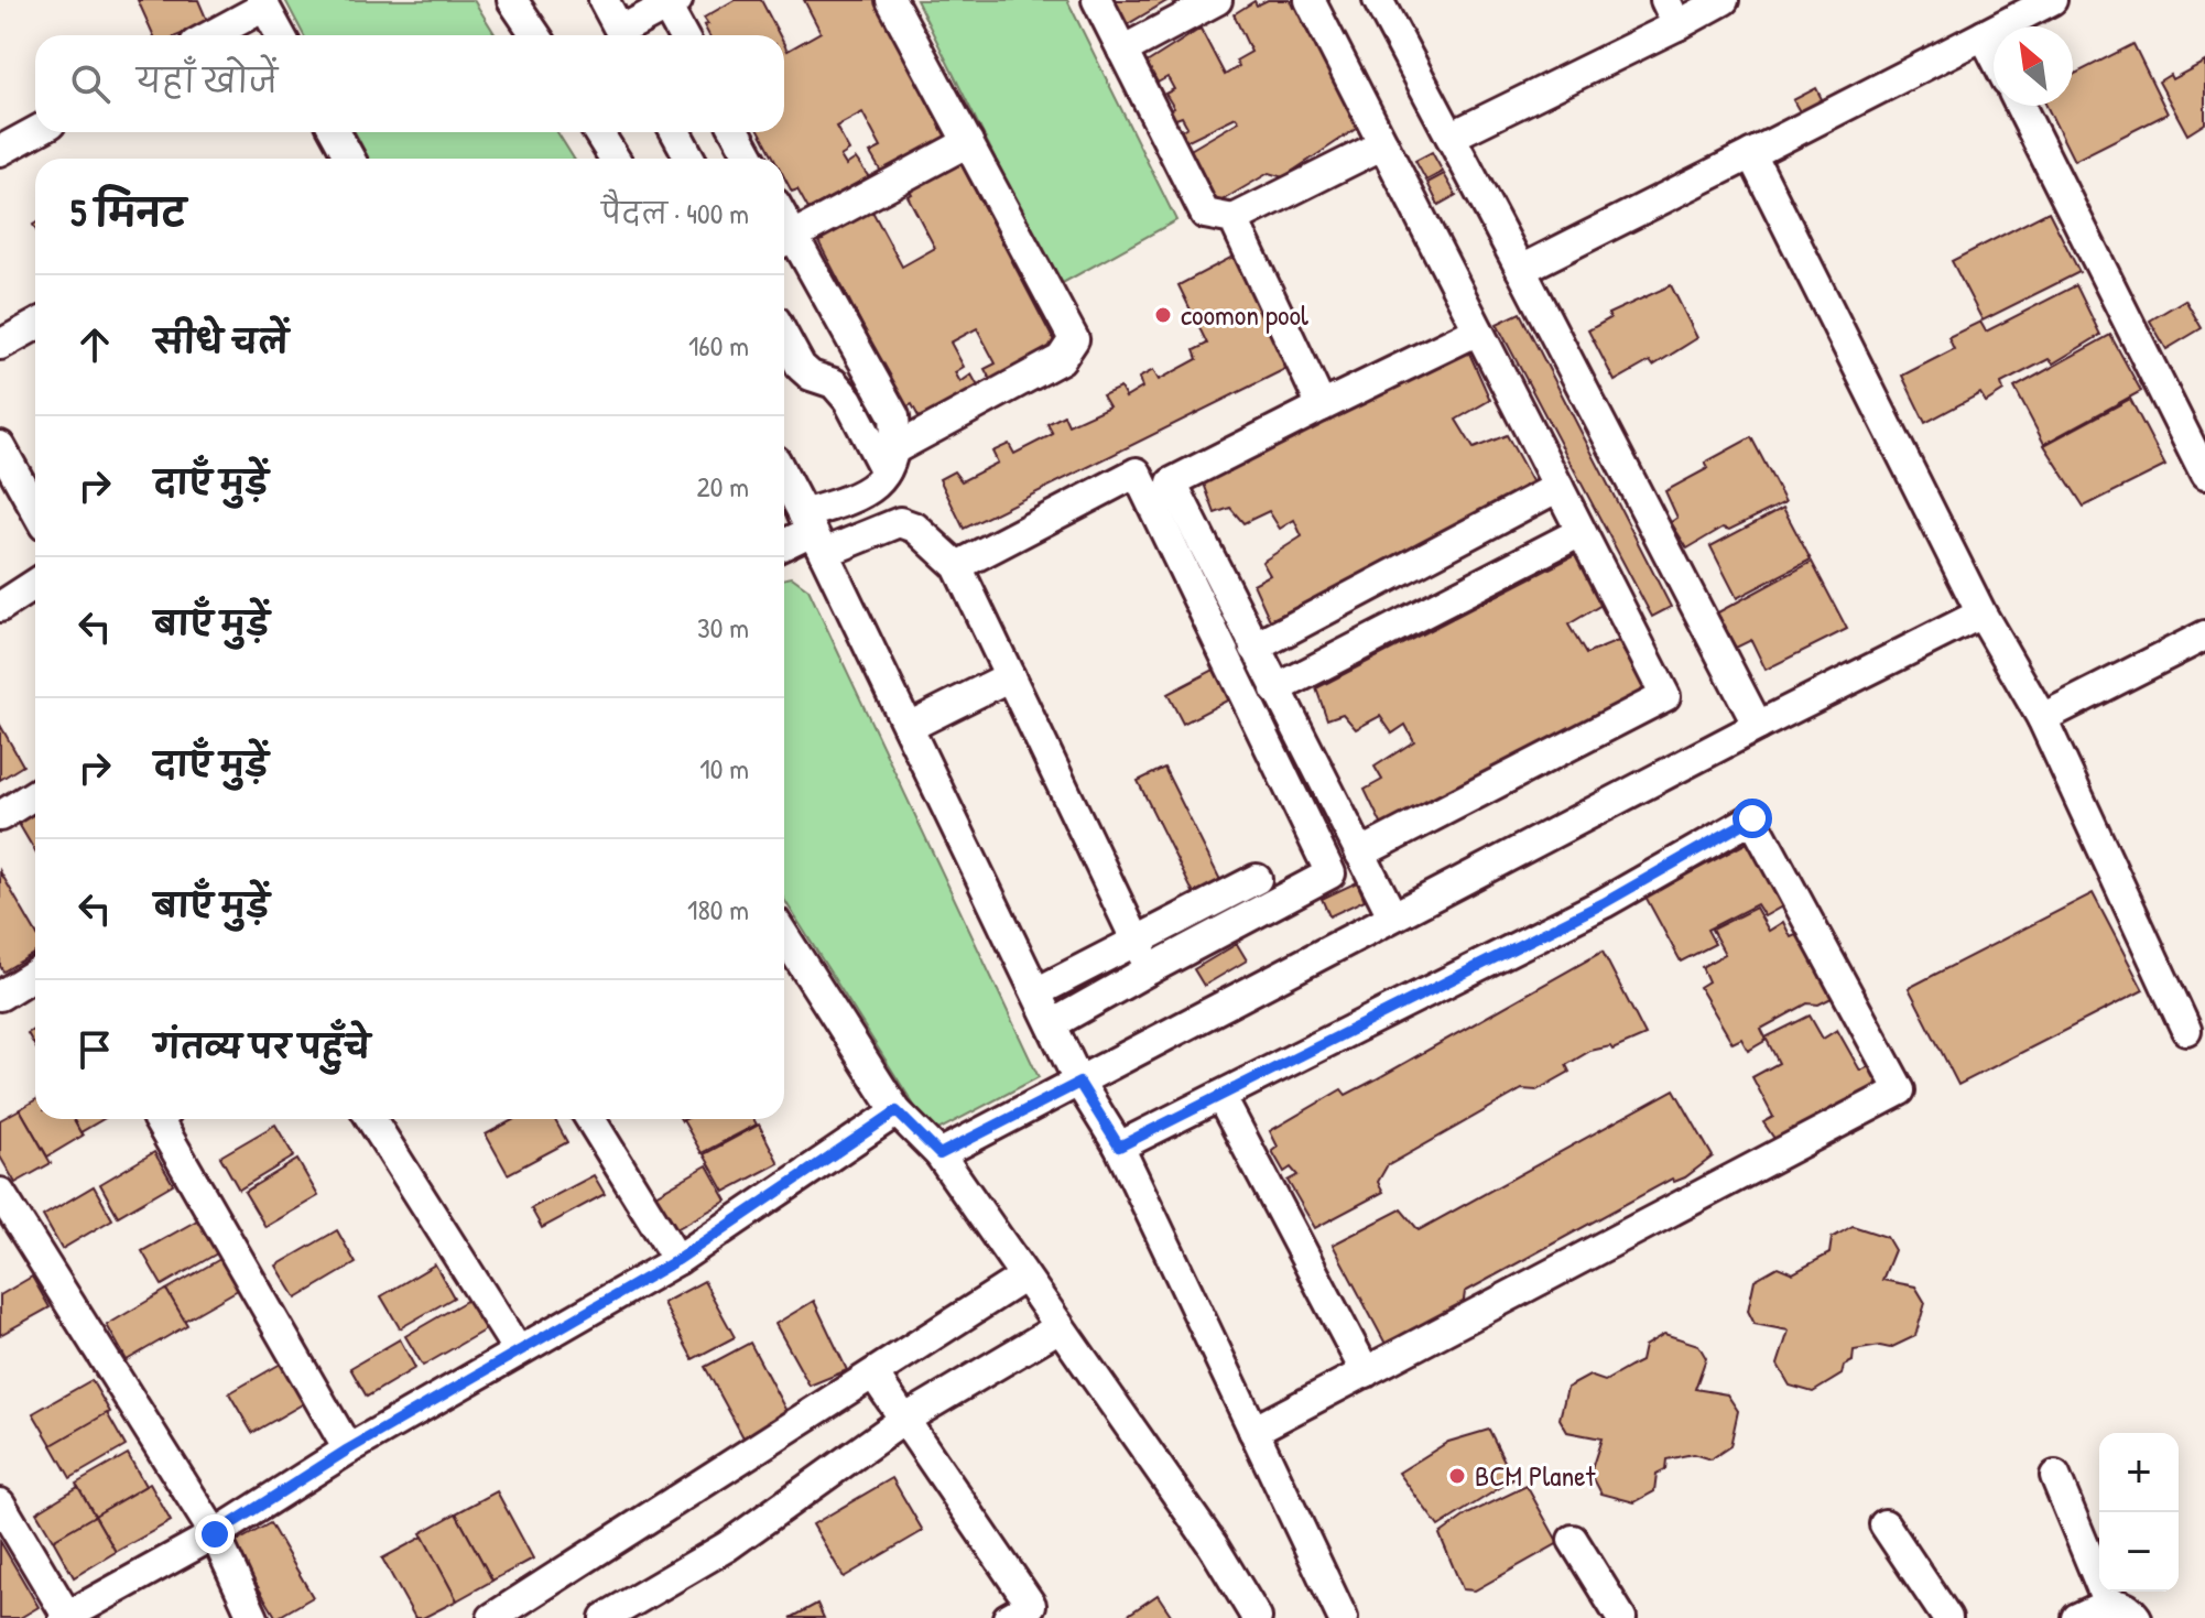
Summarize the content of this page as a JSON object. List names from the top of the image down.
{
  "places": ["coomon pool", "BCM Planet"],
  "north": "top left",
  "page": {
    "search": "यहाँ खोजें",
    "heading": ["5 मिनट", "पैदल · 400 m"],
    "list": [
      ["सीधे चलें", "160 m"],
      ["दाएँ मुड़ें", "20 m"],
      ["बाएँ मुड़ें", "30 m"],
      ["दाएँ मुड़ें", "10 m"],
      ["बाएँ मुड़ें", "180 m"],
      "गंतव्य पर पहुँचे"
    ],
    "map_buttons": ["+", "−"]
  }
}
